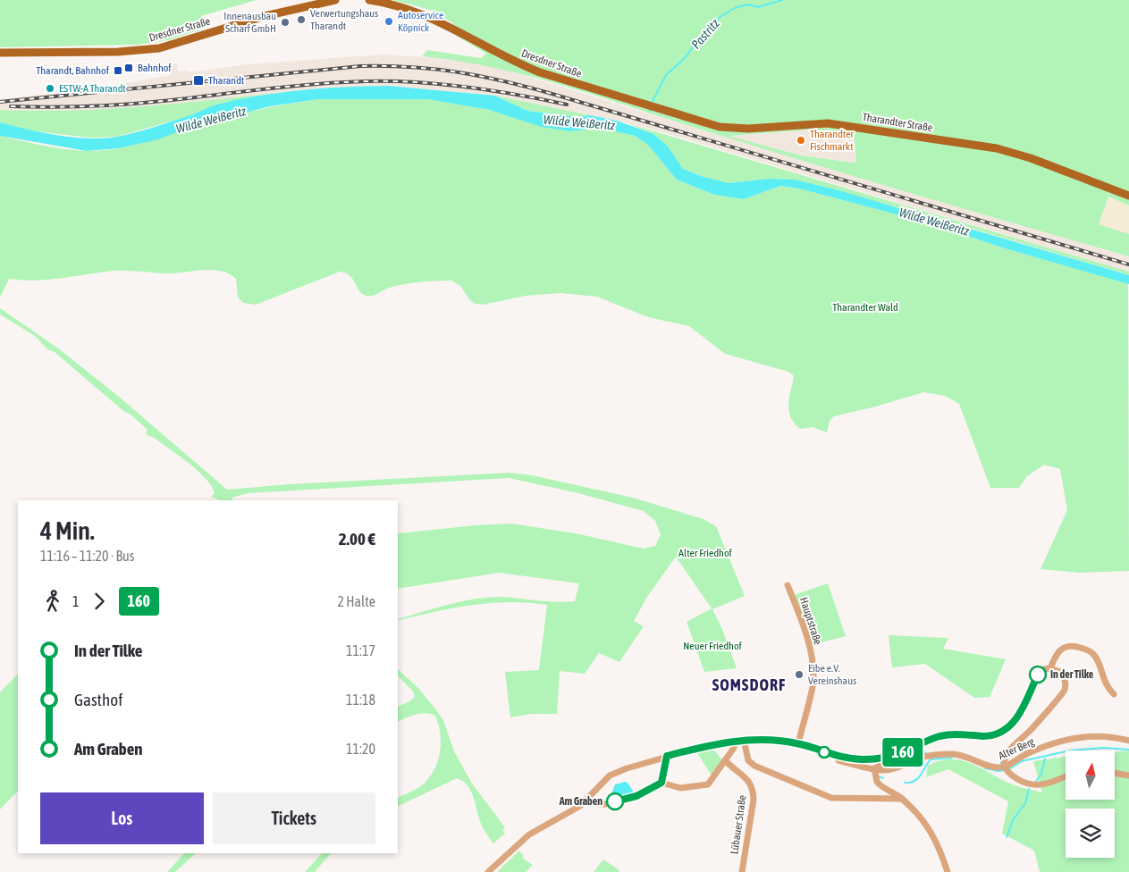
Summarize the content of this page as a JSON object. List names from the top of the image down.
{
  "streets": {
    "main road": ["Dresdner Straße", "Tharandter Straße"],
    "street": ["Hauptstraße", "Alter Berg", "Lübauer Straße"]
  },
  "crossings": [
    ["Dresdner Straße", "Tharandter Straße"]
  ],
  "districts": ["SOMSDORF"],
  "water": ["Pastritz", "Wilde Weißeritz"],
  "parks": ["Tharandter Wald", "Alter Friedhof", "Neuer Friedhof"],
  "places": {
    "other": [
      "Verwertungshaus Tharandt",
      "Autoservice Köpnick",
      "Innenausbau Scharf GmbH",
      "ESTW-A Tharandt",
      "Tharandter Fischmarkt",
      "Eibe e.V. Vereinshaus",
      "In der Tilke",
      "Am Graben"
    ],
    "transit": ["Bahnhof", "Tharandt, Bahnhof", "Tharandt"]
  },
  "lines": ["bus line 160"],
  "north": "top",
  "page": {
    "on_map": "160",
    "heading": ["4 Min.", "11:16 – 11:20 · Bus", "2.00 €"],
    "legs": ["1", "160", "2 Halte"],
    "list": [
      {
        "name": "In der Tilke",
        "value": "11:17"
      },
      {
        "name": "Gasthof",
        "value": "11:18"
      },
      {
        "name": "Am Graben",
        "value": "11:20"
      }
    ],
    "buttons": ["Los", "Tickets"]
  }
}
